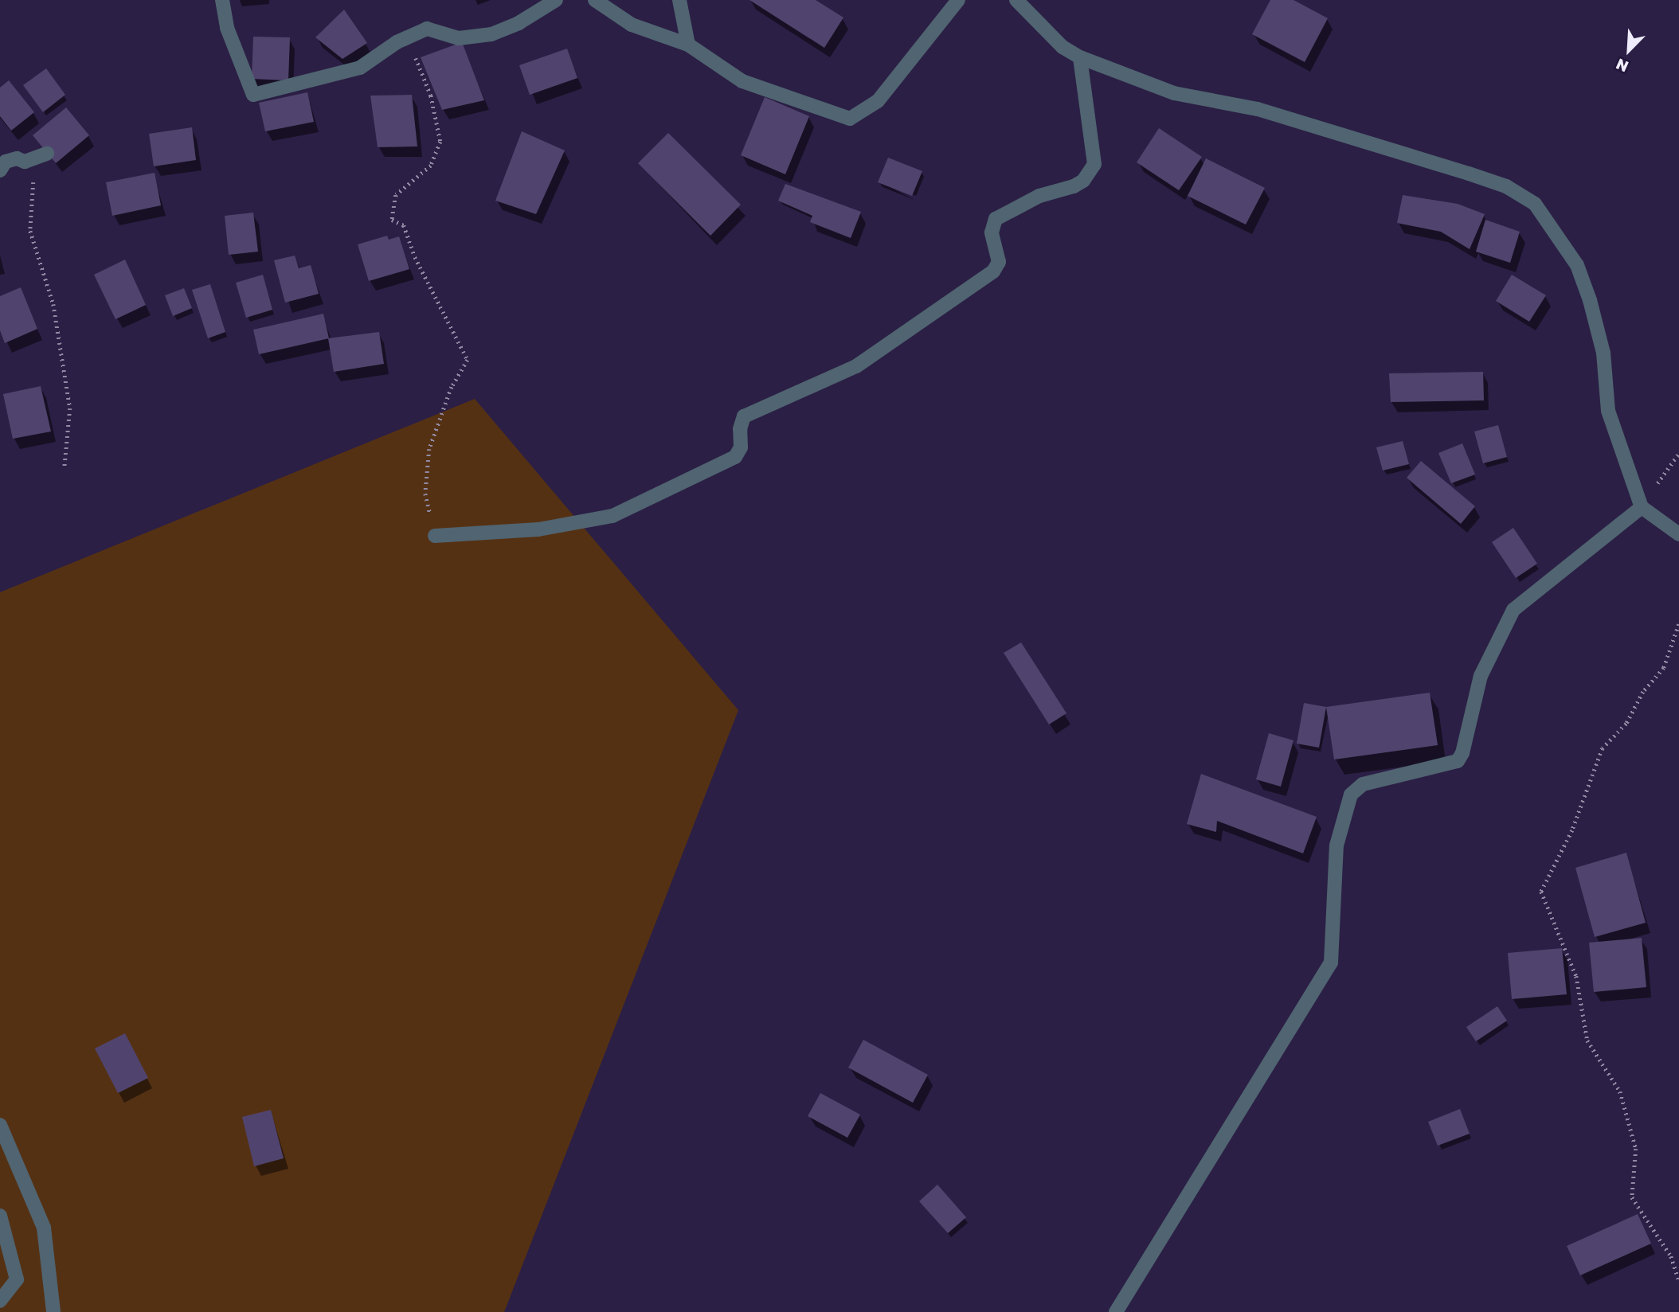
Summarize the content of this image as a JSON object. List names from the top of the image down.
{
  "north": "bottom left"
}
